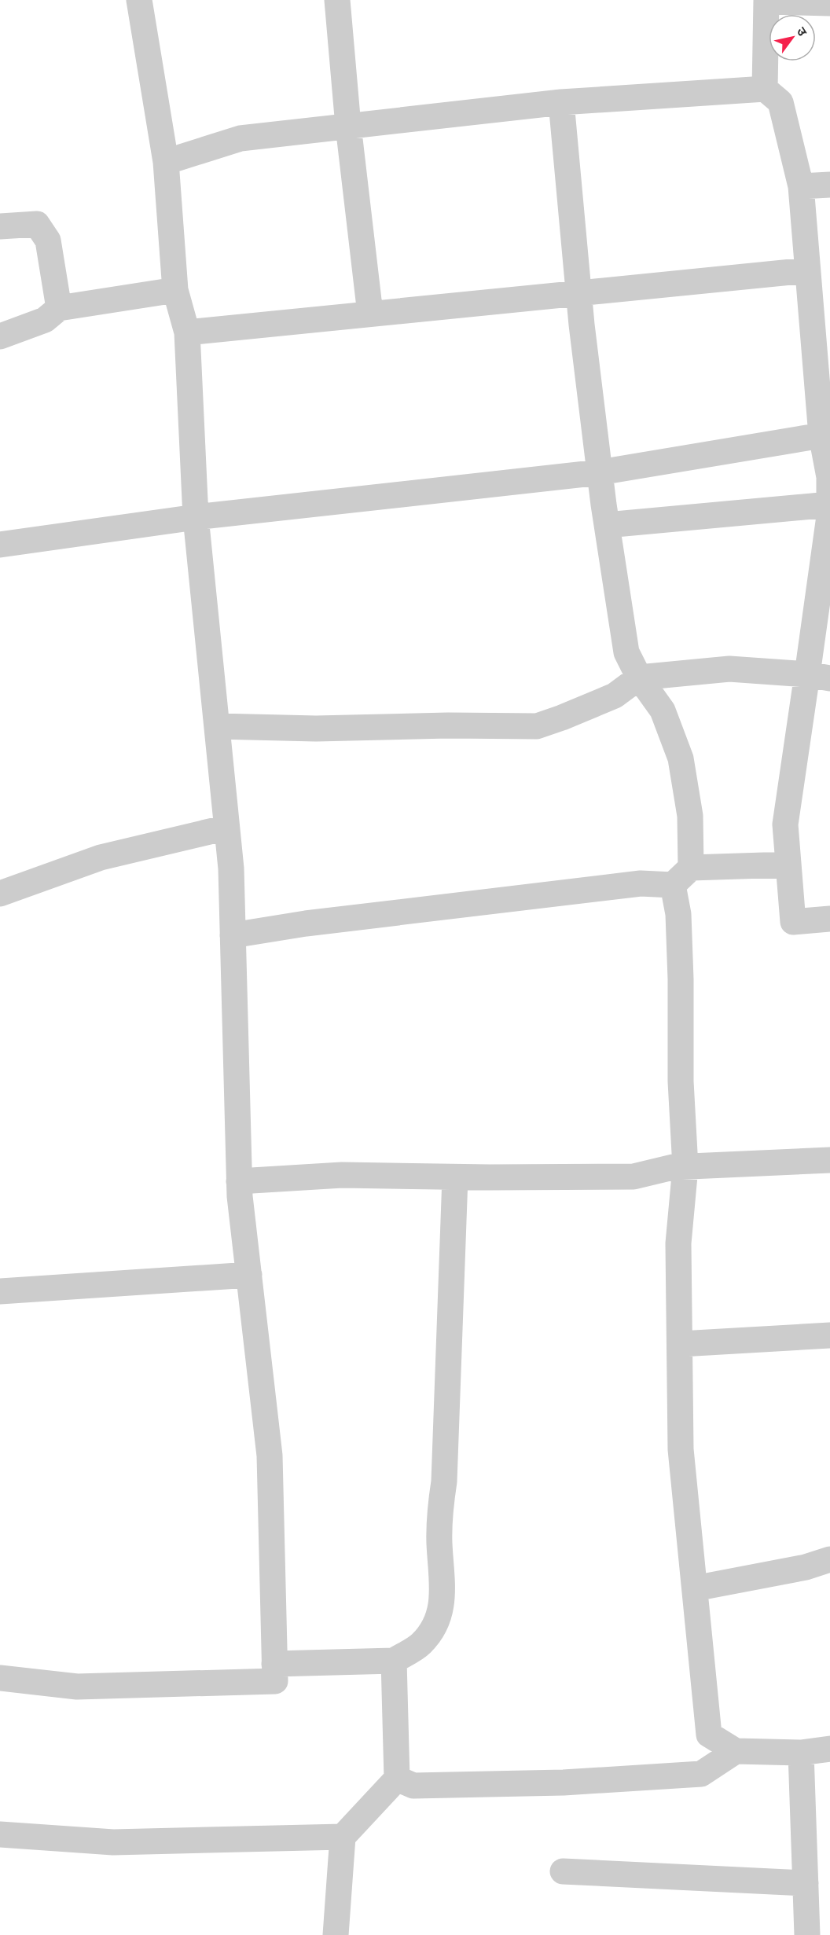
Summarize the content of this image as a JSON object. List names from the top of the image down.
{
  "north": "top right"
}
